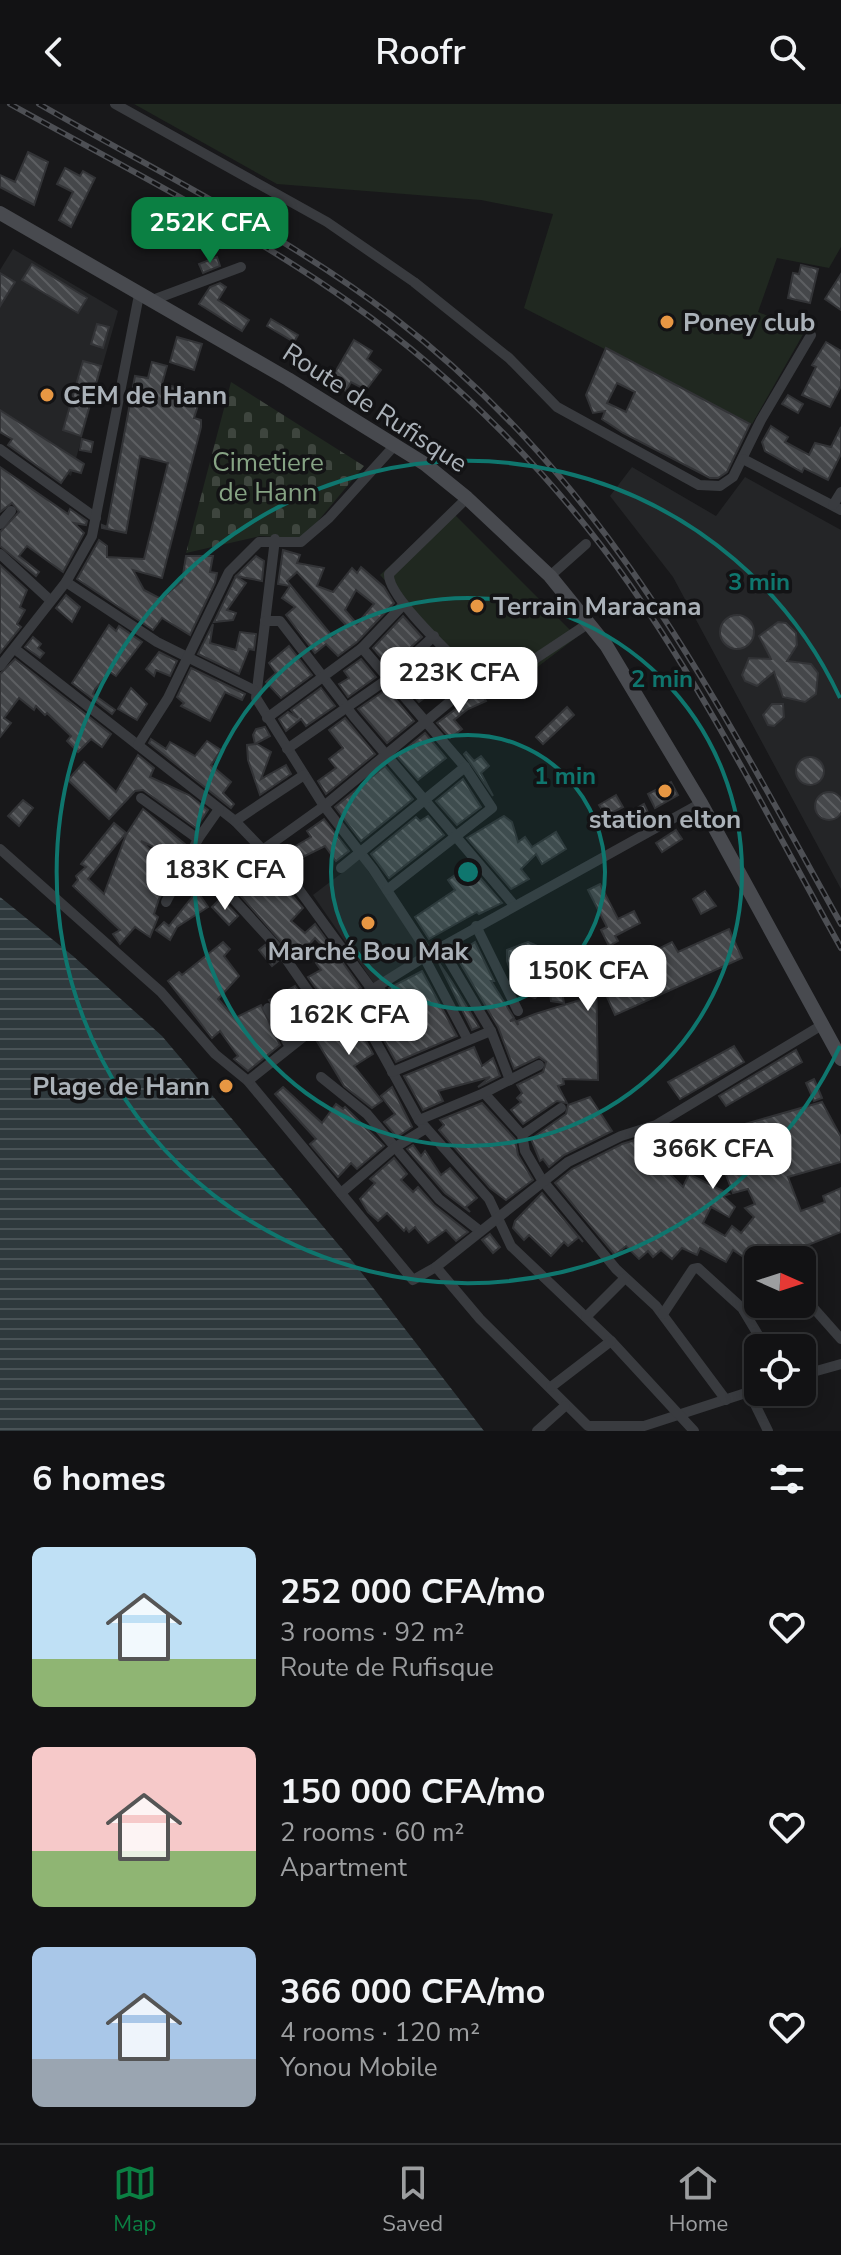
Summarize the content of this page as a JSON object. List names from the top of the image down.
{
  "streets": {
    "main road": ["Route de Rufisque"]
  },
  "parks": ["Cimetiere de Hann"],
  "places": [
    "Poney club",
    "CEM de Hann",
    "Terrain Maracana",
    "station elton",
    "Marché Bou Mak",
    "Plage de Hann"
  ],
  "north": "right",
  "page": {
    "header": "Roofr",
    "price": [
      "252K CFA",
      "223K CFA",
      "183K CFA",
      "150K CFA",
      "162K CFA",
      "366K CFA"
    ],
    "heading": "6 homes",
    "list": [
      {
        "name": "252 000 CFA/mo",
        "note": "3 rooms · 92 m² · Route de Rufisque"
      },
      {
        "name": "150 000 CFA/mo",
        "note": "2 rooms · 60 m² · Apartment"
      },
      {
        "name": "366 000 CFA/mo",
        "note": "4 rooms · 120 m² · Yonou Mobile"
      }
    ],
    "tabs": ["Map", "Saved", "Home"]
  },
  "rings": ["3 min", "2 min", "1 min"]
}
